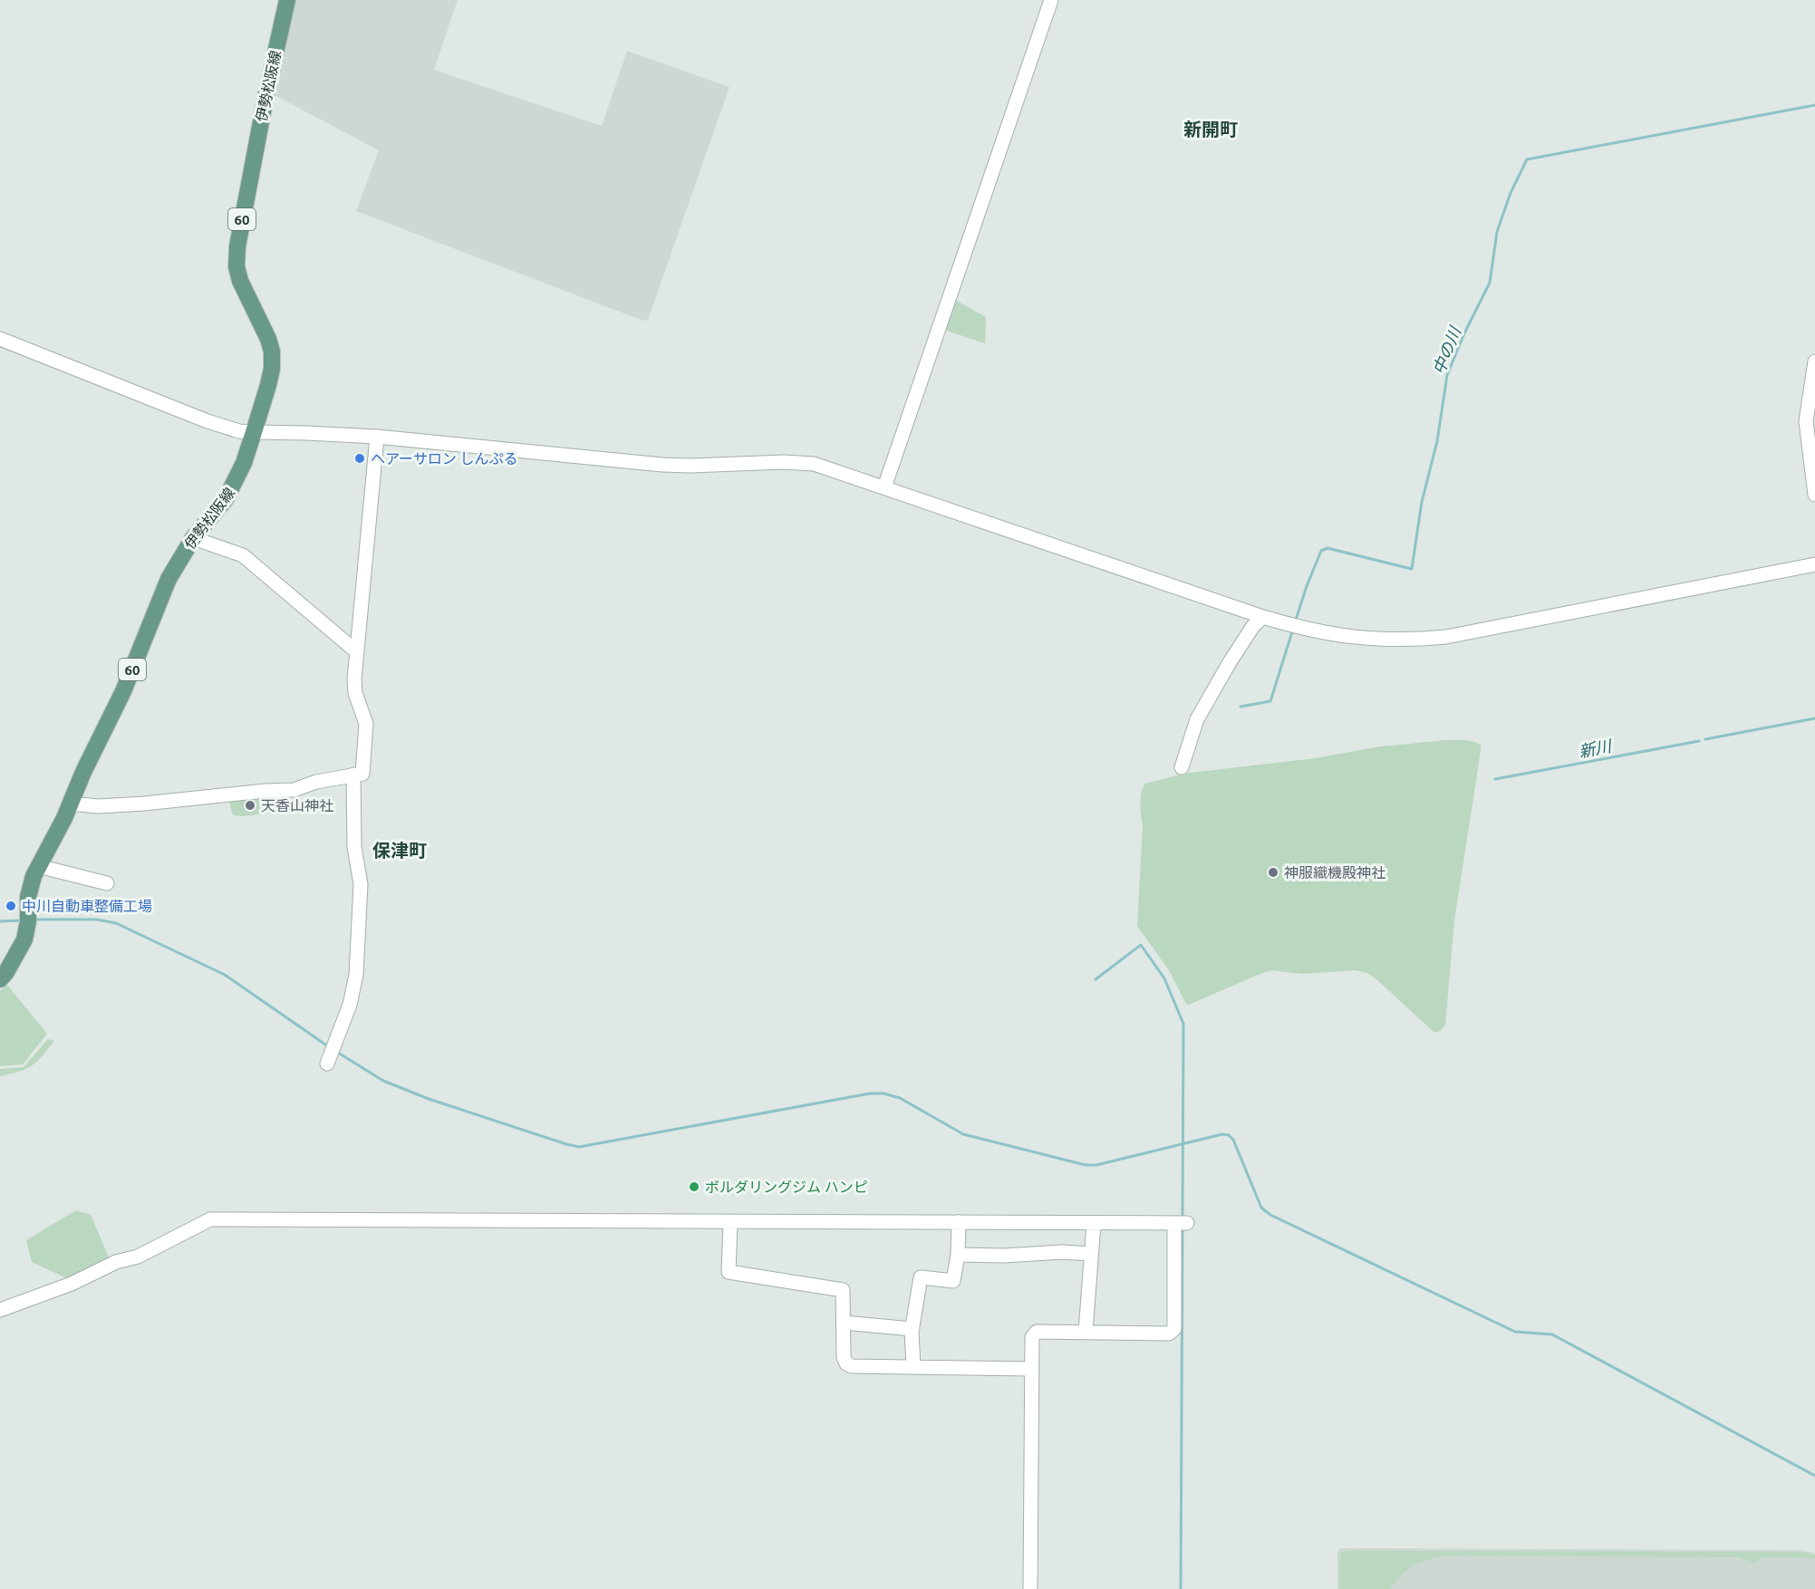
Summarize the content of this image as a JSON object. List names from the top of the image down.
{
  "streets": {
    "main road": ["伊勢松阪線", "60"]
  },
  "districts": ["新開町", "保津町"],
  "water": ["中の川", "新川"],
  "places": [
    "ヘアーサロン しんぷる",
    "天香山神社",
    "神服織機殿神社",
    "中川自動車整備工場",
    "ボルダリングジム ハンピ"
  ]
}
